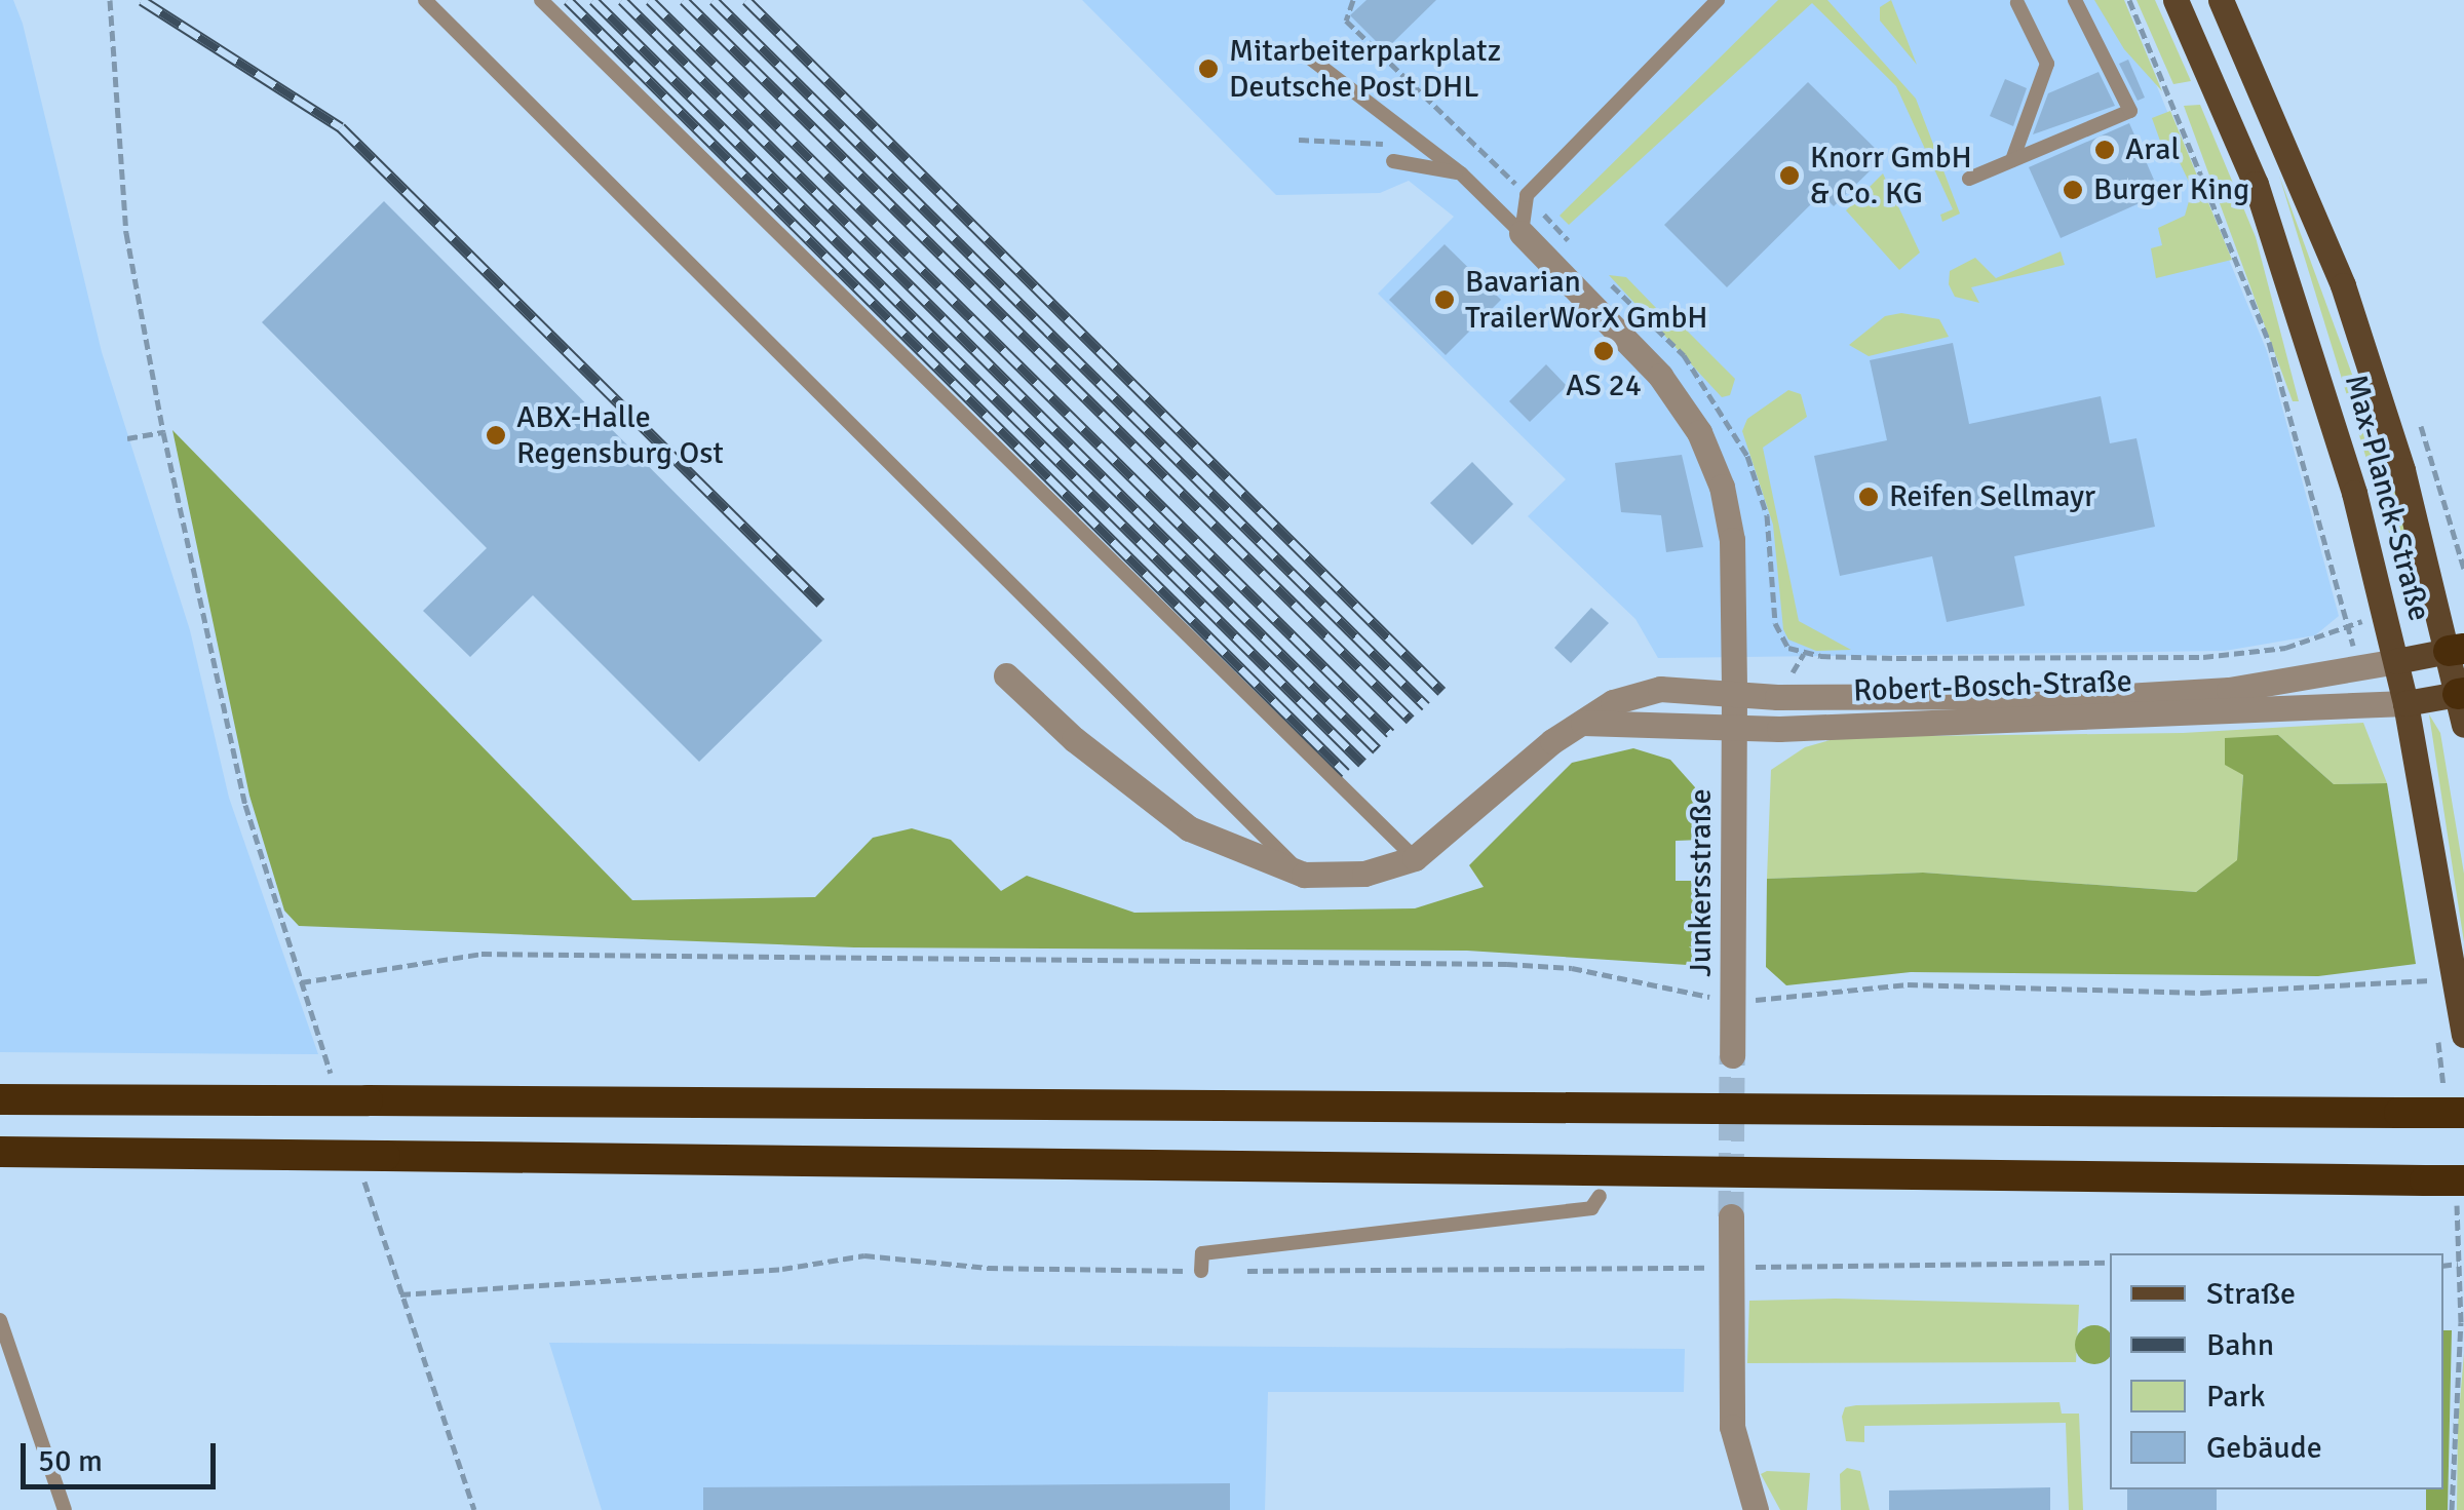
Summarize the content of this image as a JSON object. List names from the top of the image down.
{
  "streets": {
    "main road": ["Max-Planck-Straße"],
    "street": ["Robert-Bosch-Straße", "Junkersstraße"]
  },
  "crossings": [
    ["Max-Planck-Straße", "Robert-Bosch-Straße"],
    ["Robert-Bosch-Straße", "Junkersstraße"]
  ],
  "places": [
    "Mitarbeiterparkplatz Deutsche Post DHL",
    "Aral",
    "Knorr GmbH & Co. KG",
    "Burger King",
    "Bavarian TrailerWorX GmbH",
    "AS 24",
    "ABX-Halle Regensburg Ost",
    "Reifen Sellmayr"
  ],
  "legend": [
    "Straße",
    "Bahn",
    "Park",
    "Gebäude"
  ],
  "scale_bar": "50 m"
}
